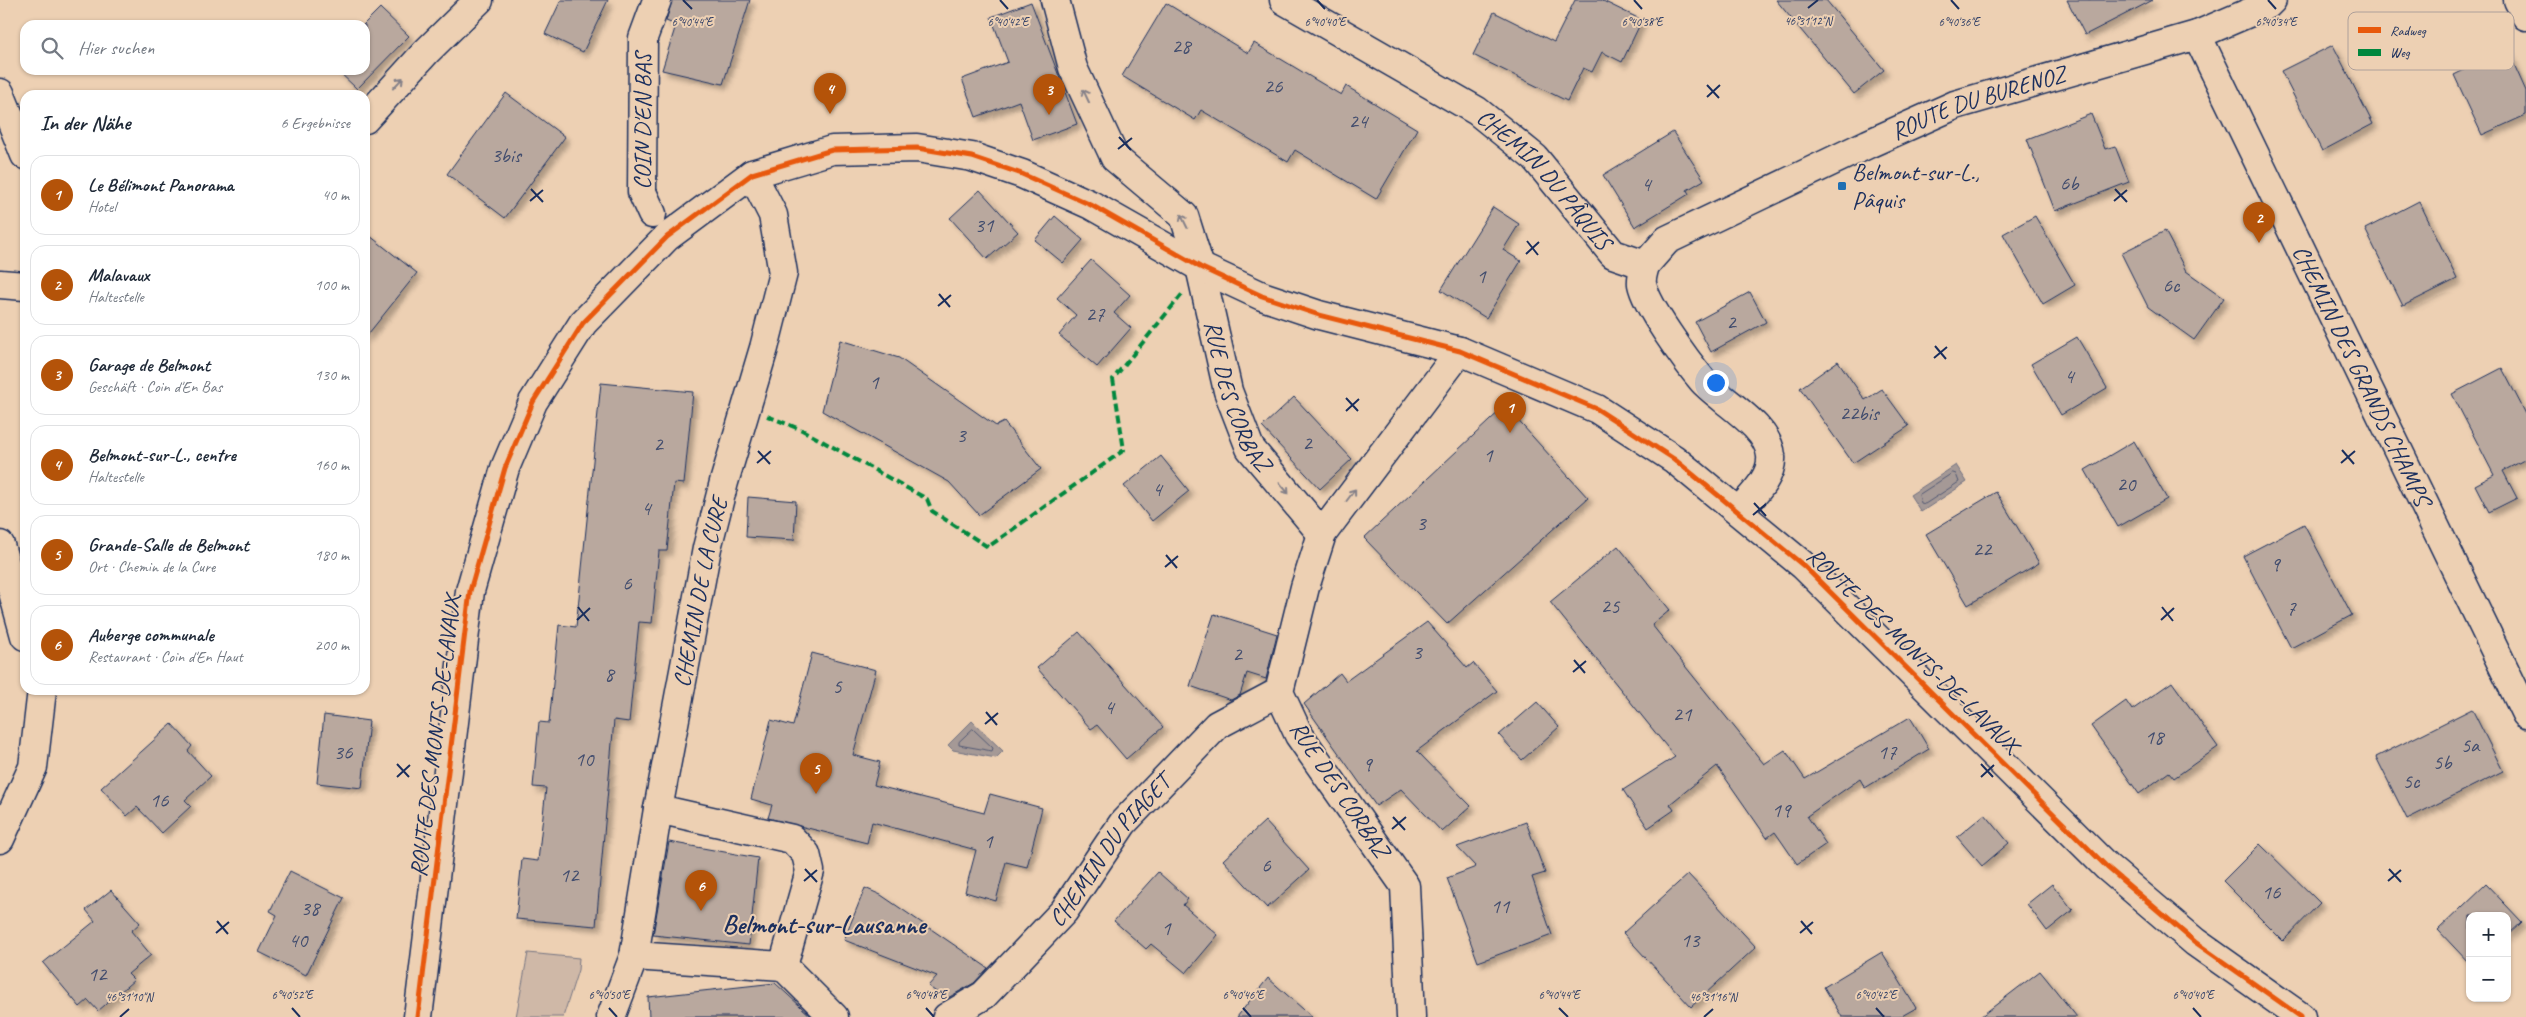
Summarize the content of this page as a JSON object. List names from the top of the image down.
{
  "streets": {
    "street": [
      "ROUTE DU BURENOZ",
      "COIN D'EN BAS",
      "CHEMIN DU PÂQUIS",
      "CHEMIN DES GRANDS CHAMPS",
      "RUE DES CORBAZ",
      "CHEMIN DE LA CURE",
      "ROUTE DES MONTS-DE-LAVAUX",
      "CHEMIN DU PIAGET"
    ]
  },
  "crossings": [
    ["ROUTE DU BURENOZ", "CHEMIN DU PÂQUIS"],
    ["ROUTE DU BURENOZ", "CHEMIN DES GRANDS CHAMPS"],
    ["RUE DES CORBAZ", "ROUTE DES MONTS-DE-LAVAUX"],
    ["RUE DES CORBAZ", "CHEMIN DU PIAGET"],
    ["CHEMIN DE LA CURE", "ROUTE DES MONTS-DE-LAVAUX"]
  ],
  "districts": ["Belmont-sur-Lausanne"],
  "places": {
    "transit": ["Belmont-sur-L., Pâquis"]
  },
  "house_numbers": [
    "28",
    "26",
    "24",
    "3bis",
    "6b",
    "4",
    "31",
    "1",
    "6c",
    "27",
    "2",
    "4",
    "1",
    "22bis",
    "3",
    "2",
    "2",
    "1",
    "20",
    "4",
    "4",
    "3",
    "22",
    "9",
    "6",
    "25",
    "7",
    "3",
    "2",
    "8",
    "5",
    "4",
    "21",
    "18",
    "5a",
    "36",
    "17",
    "10",
    "5b",
    "9",
    "5c",
    "16",
    "19",
    "1",
    "6",
    "12",
    "16",
    "11",
    "38",
    "1",
    "40",
    "13",
    "12"
  ],
  "legend": ["Radweg", "Weg"],
  "page": {
    "search": "Hier suchen",
    "pins": [
      "4",
      "3",
      "2",
      "1",
      "5",
      "6"
    ],
    "heading": ["In der Nähe", "6 Ergebnisse"],
    "list": [
      {
        "mark": "1",
        "name": "Le Bélimont Panorama",
        "note": "Hotel",
        "value": "40 m"
      },
      {
        "mark": "2",
        "name": "Malavaux",
        "note": "Haltestelle",
        "value": "100 m"
      },
      {
        "mark": "3",
        "name": "Garage de Belmont",
        "note": "Geschäft · Coin d'En Bas",
        "value": "130 m"
      },
      {
        "mark": "4",
        "name": "Belmont-sur-L., centre",
        "note": "Haltestelle",
        "value": "160 m"
      },
      {
        "mark": "5",
        "name": "Grande-Salle de Belmont",
        "note": "Ort · Chemin de la Cure",
        "value": "180 m"
      },
      {
        "mark": "6",
        "name": "Auberge communale",
        "note": "Restaurant · Coin d'En Haut",
        "value": "200 m"
      }
    ],
    "map_buttons": ["+", "−"]
  },
  "coordinates": [
    "46°31'12\"N",
    "6°40'44\"E",
    "6°40'40\"E",
    "6°40'38\"E",
    "6°40'36\"E",
    "6°40'34\"E",
    "6°40'42\"E",
    "6°40'52\"E",
    "6°40'50\"E",
    "6°40'48\"E",
    "6°40'46\"E",
    "46°31'10\"N",
    "46°31'16\"N"
  ]
}
